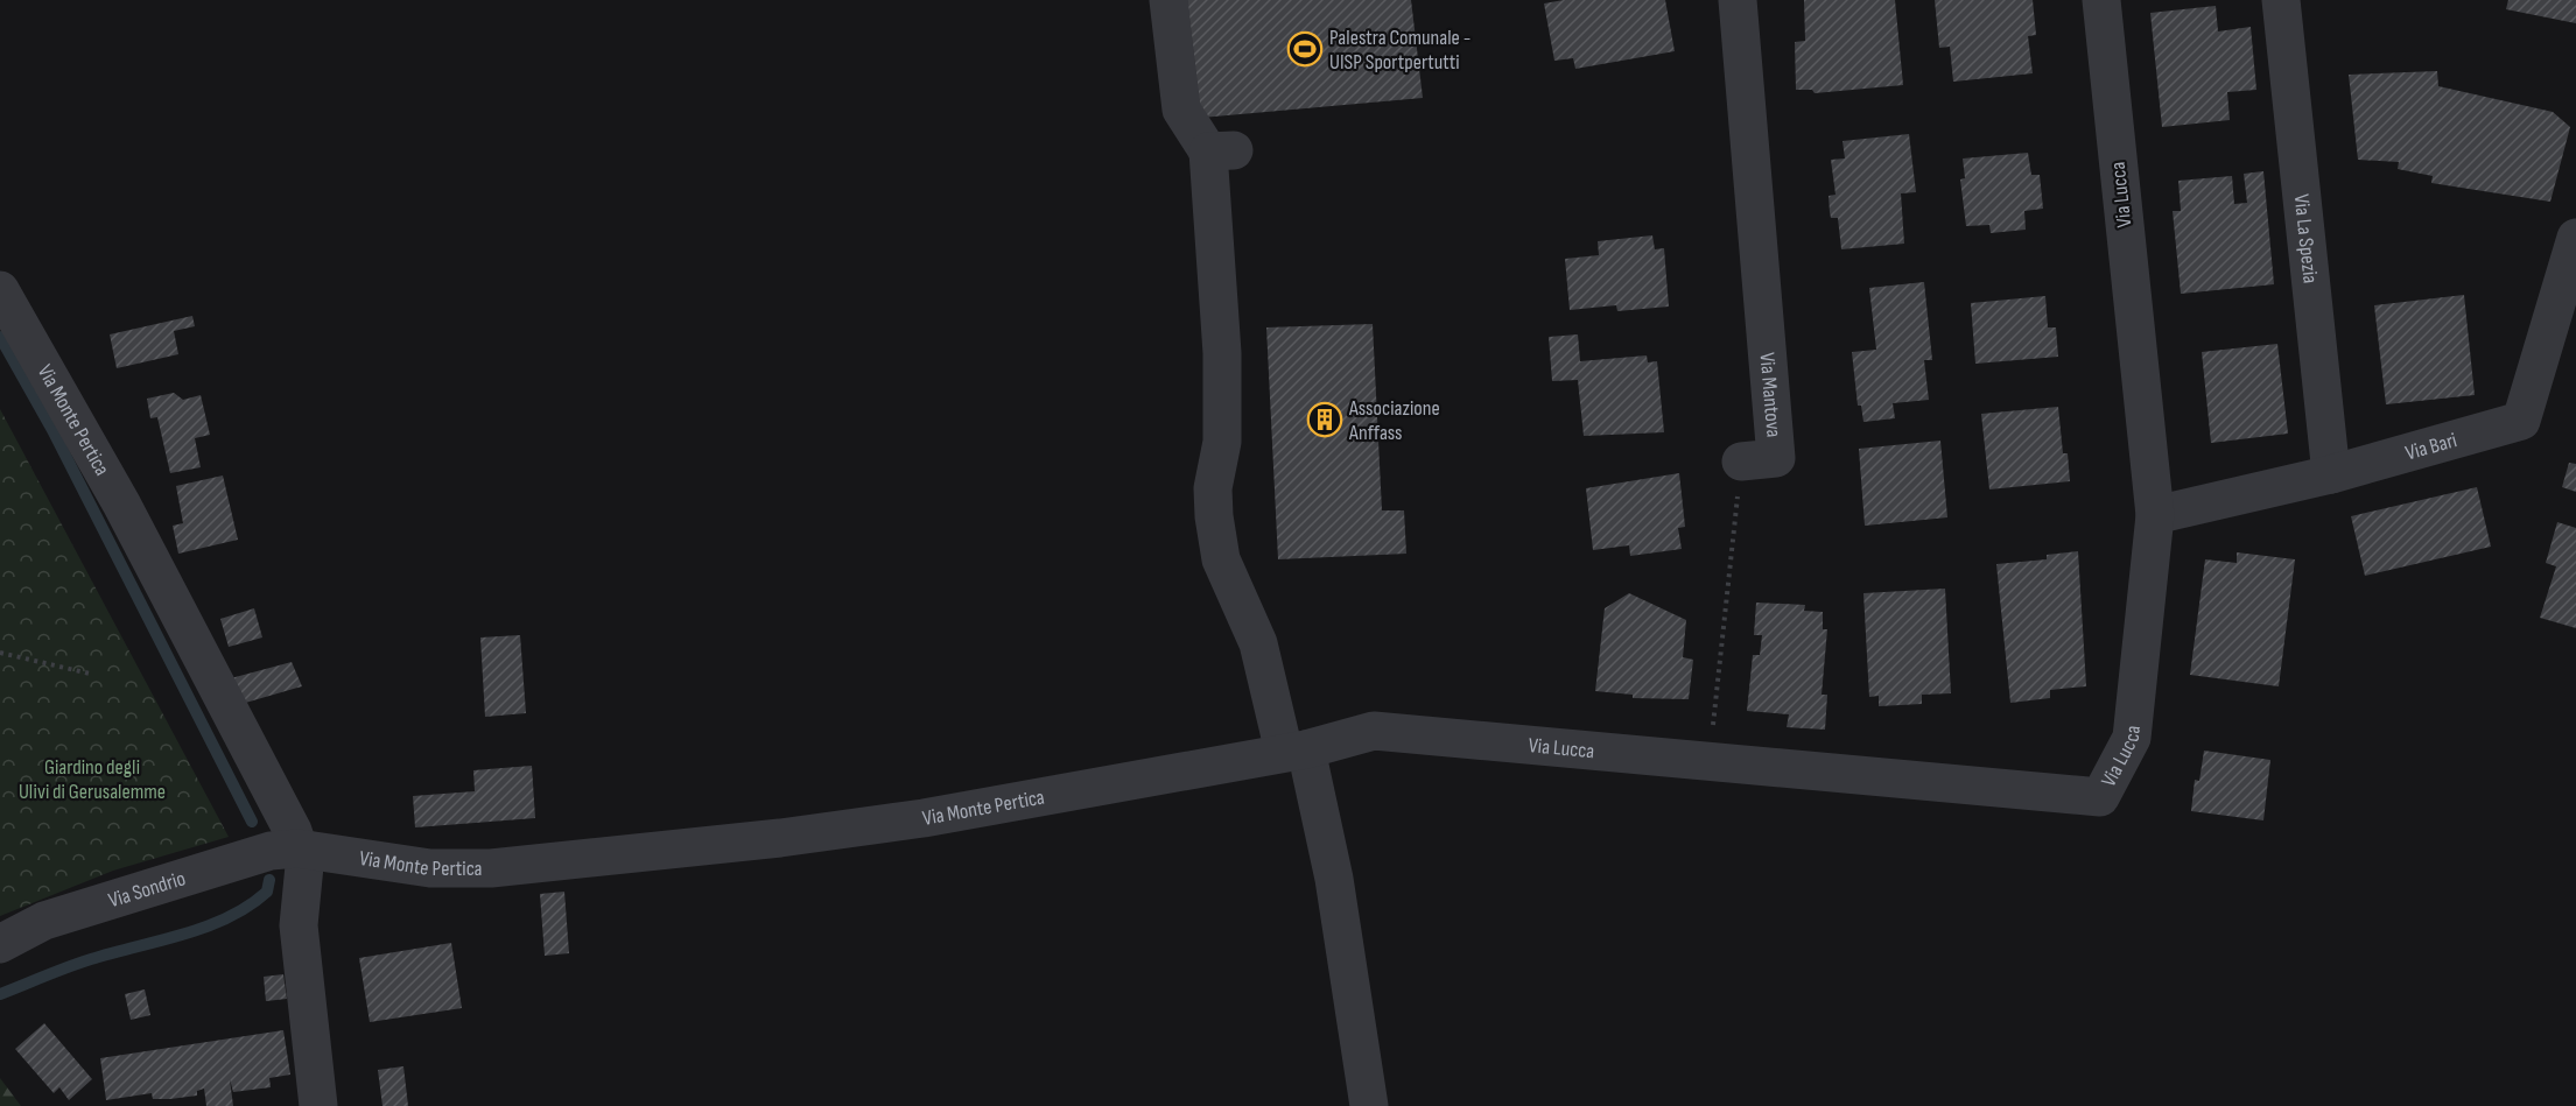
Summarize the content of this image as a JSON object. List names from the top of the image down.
{
  "streets": {
    "street": [
      "Via Lucca",
      "Via La Spezia",
      "Via Mantova",
      "Via Monte Pertica",
      "Via Bari",
      "Via Sondrio"
    ]
  },
  "crossings": [
    ["Via Lucca", "Via Mantova"],
    ["Via Lucca", "Via Monte Pertica"],
    ["Via Lucca", "Via Bari"],
    ["Via La Spezia", "Via Bari"],
    ["Via Monte Pertica", "Via Sondrio"]
  ],
  "parks": ["Giardino degli Ulivi di Gerusalemme"],
  "places": {
    "sports": ["Palestra Comunale - UISP Sportpertutti"],
    "building": ["Associazione Anffass"]
  }
}
